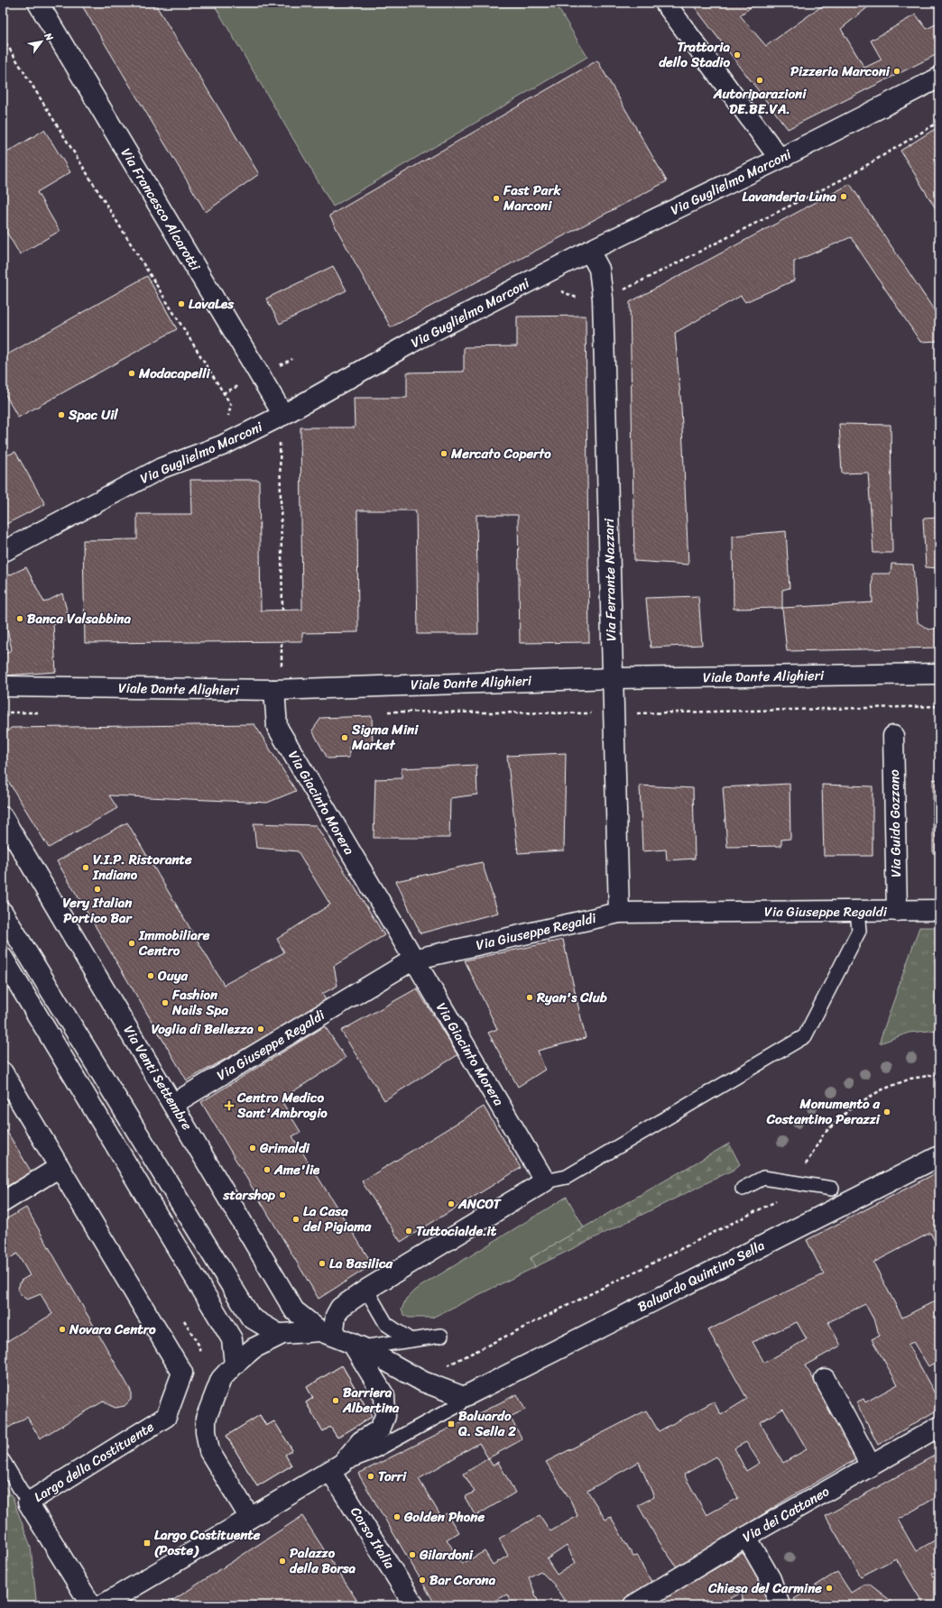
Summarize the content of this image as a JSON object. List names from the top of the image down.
{
  "streets": {
    "street": [
      "Via Guglielmo Marconi",
      "Via Francesco Alcarotti",
      "Via Ferrante Nazzari",
      "Viale Dante Alighieri",
      "Via Giacinto Morera",
      "Via Guido Gozzano",
      "Via Giuseppe Regaldi",
      "Via Venti Settembre",
      "Baluardo Quintino Sella",
      "Largo della Costituente",
      "Via dei Cattaneo",
      "Corso Italia"
    ]
  },
  "crossings": [
    ["Via Guglielmo Marconi", "Via Francesco Alcarotti"],
    ["Via Guglielmo Marconi", "Via Ferrante Nazzari"],
    ["Via Ferrante Nazzari", "Viale Dante Alighieri"],
    ["Via Ferrante Nazzari", "Via Giuseppe Regaldi"],
    ["Viale Dante Alighieri", "Via Giacinto Morera"],
    ["Via Giacinto Morera", "Via Giuseppe Regaldi"],
    ["Via Guido Gozzano", "Via Giuseppe Regaldi"],
    ["Via Giuseppe Regaldi", "Via Venti Settembre"],
    ["Baluardo Quintino Sella", "Corso Italia"]
  ],
  "places": {
    "other": [
      "Trattoria dello Stadio",
      "Pizzeria Marconi",
      "Autoriparazioni DE.BE.VA.",
      "Lavanderia Luna",
      "Fast Park Marconi",
      "LavaLes",
      "Modacapelli",
      "Spac Uil",
      "Mercato Coperto",
      "Banca Valsabbina",
      "Sigma Mini Market",
      "V.I.P. Ristorante Indiano",
      "Very Italian Portico Bar",
      "Immobiliare Centro",
      "Ouya",
      "Ryan's Club",
      "Fashion Nails Spa",
      "Voglia di Bellezza",
      "Monumento a Costantino Perazzi",
      "Grimaldi",
      "Ame'lie",
      "starshop",
      "ANCOT",
      "La Casa del Pigiama",
      "Tuttocialde.it",
      "La Basilica",
      "Novara Centro",
      "Barriera Albertina",
      "Torri",
      "Golden Phone",
      "Gilardoni",
      "Palazzo della Borsa",
      "Bar Corona",
      "Chiesa del Carmine"
    ],
    "health": ["Centro Medico Sant'Ambrogio"],
    "transit": ["Baluardo Q. Sella 2", "Largo Costituente (Poste)"]
  },
  "north": "top right"
}
